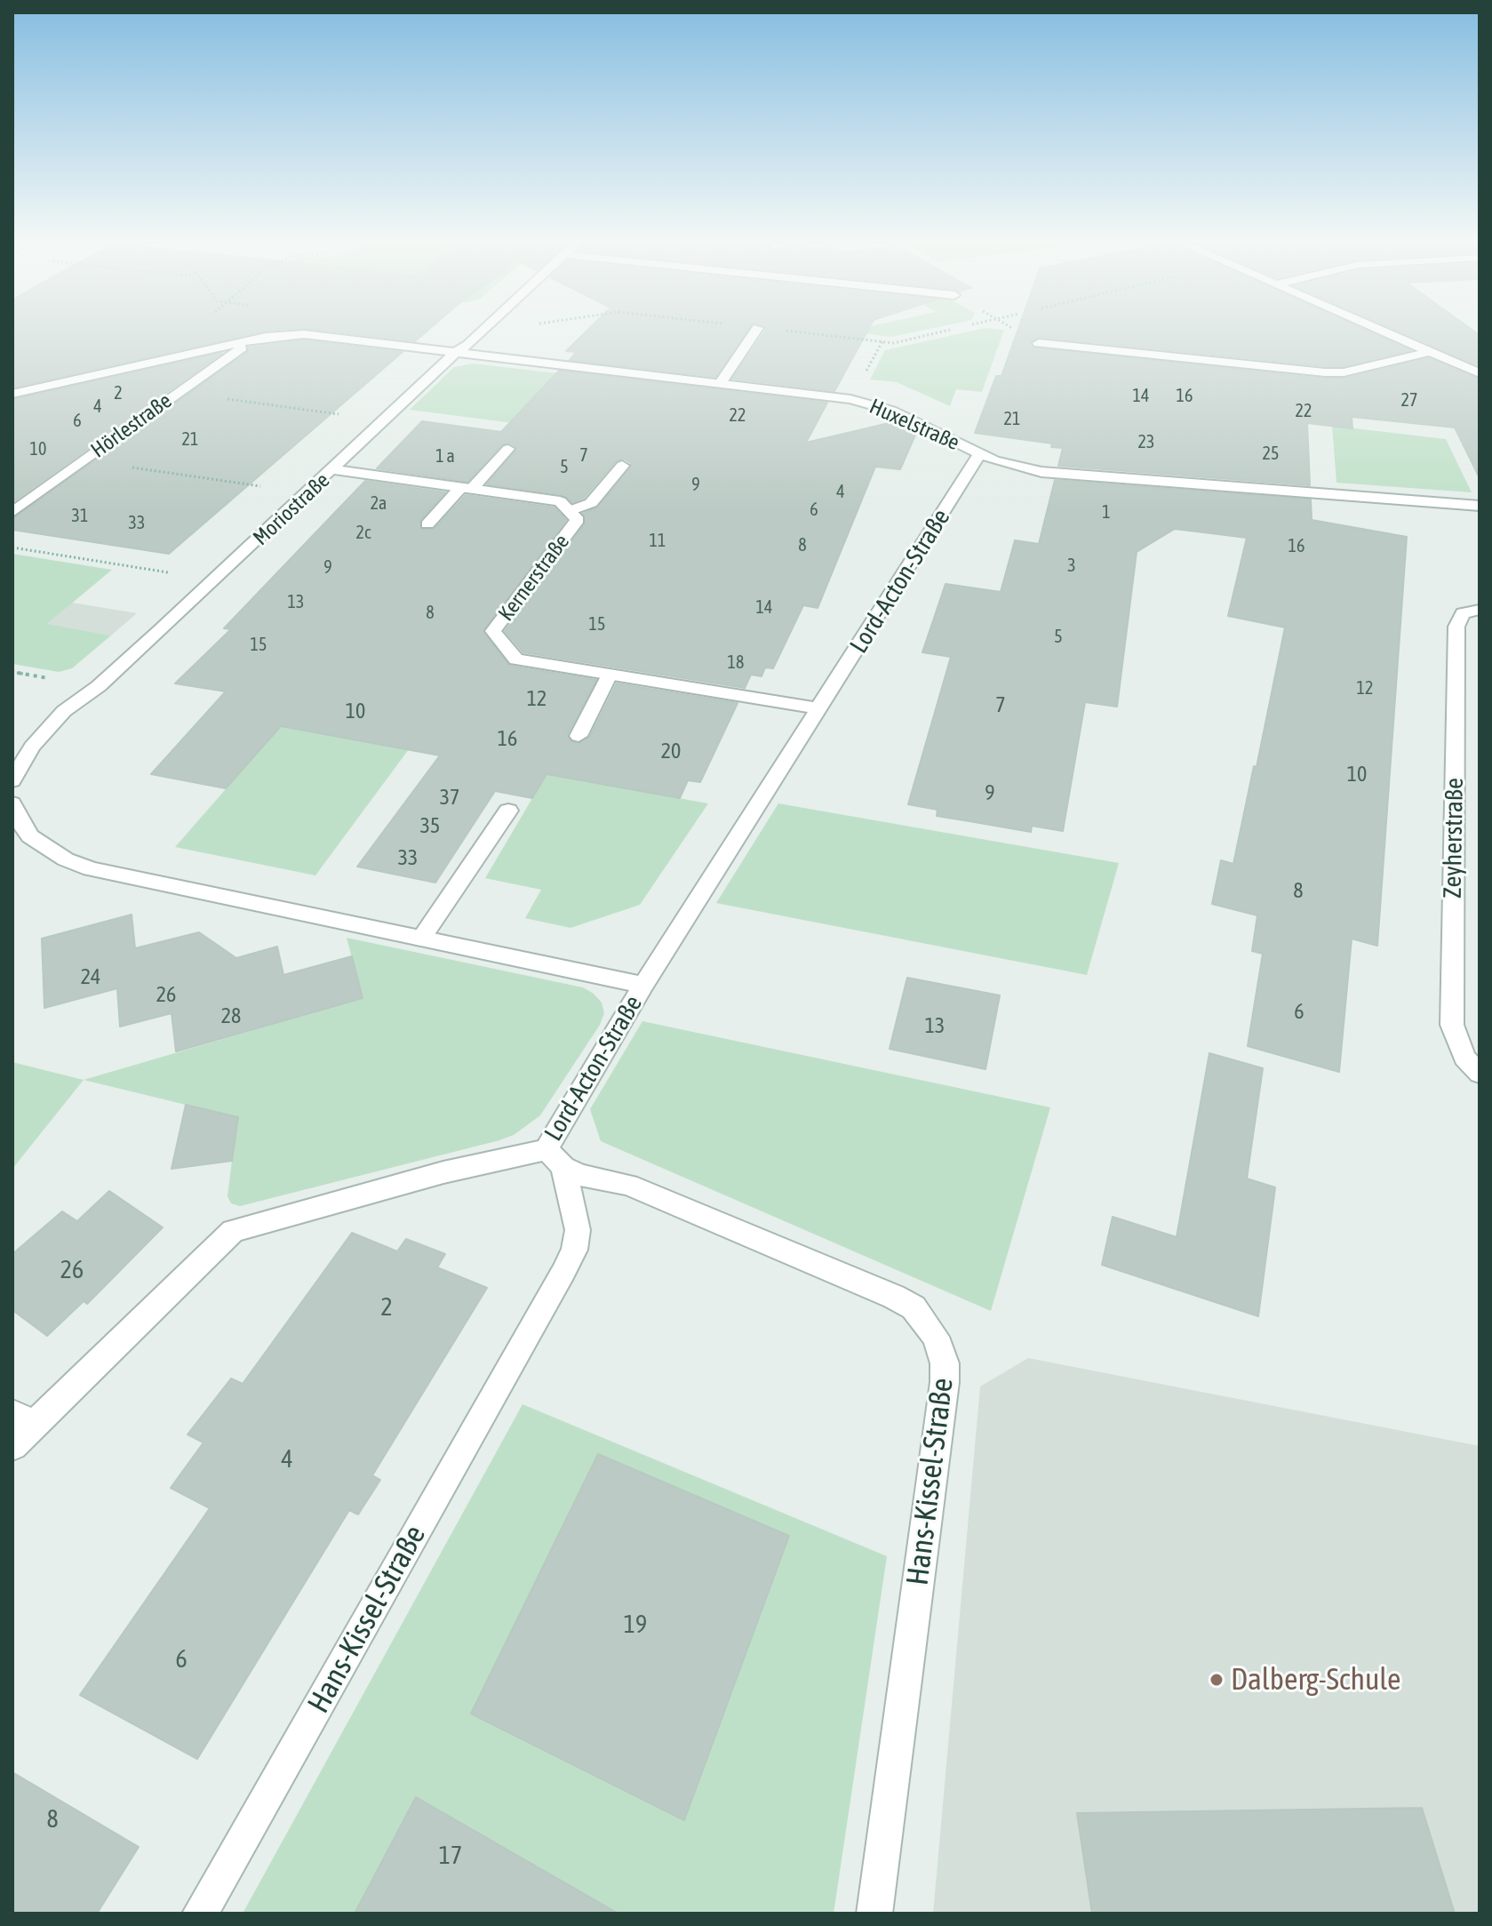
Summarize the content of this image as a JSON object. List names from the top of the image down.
{
  "streets": {
    "street": [
      "Huxelstraße",
      "Hörlestraße",
      "Moriostraße",
      "Kernerstraße",
      "Lord-Acton-Straße",
      "Zeyherstraße",
      "Hans-Kissel-Straße"
    ]
  },
  "crossings": [
    ["Huxelstraße", "Hörlestraße"],
    ["Huxelstraße", "Moriostraße"],
    ["Huxelstraße", "Lord-Acton-Straße"],
    ["Moriostraße", "Kernerstraße"],
    ["Kernerstraße", "Lord-Acton-Straße"],
    ["Lord-Acton-Straße", "Hans-Kissel-Straße"]
  ],
  "places": ["Dalberg-Schule"],
  "house_numbers": [
    "2",
    "14",
    "16",
    "27",
    "4",
    "22",
    "22",
    "21",
    "6",
    "21",
    "23",
    "10",
    "25",
    "7",
    "1 a",
    "5",
    "9",
    "4",
    "2a",
    "6",
    "1",
    "31",
    "33",
    "2c",
    "11",
    "8",
    "16",
    "3",
    "9",
    "13",
    "14",
    "8",
    "15",
    "5",
    "15",
    "18",
    "12",
    "12",
    "7",
    "10",
    "16",
    "20",
    "10",
    "9",
    "37",
    "35",
    "33",
    "8",
    "24",
    "26",
    "6",
    "28",
    "13",
    "26",
    "2",
    "4",
    "19",
    "6",
    "8",
    "17"
  ]
}
